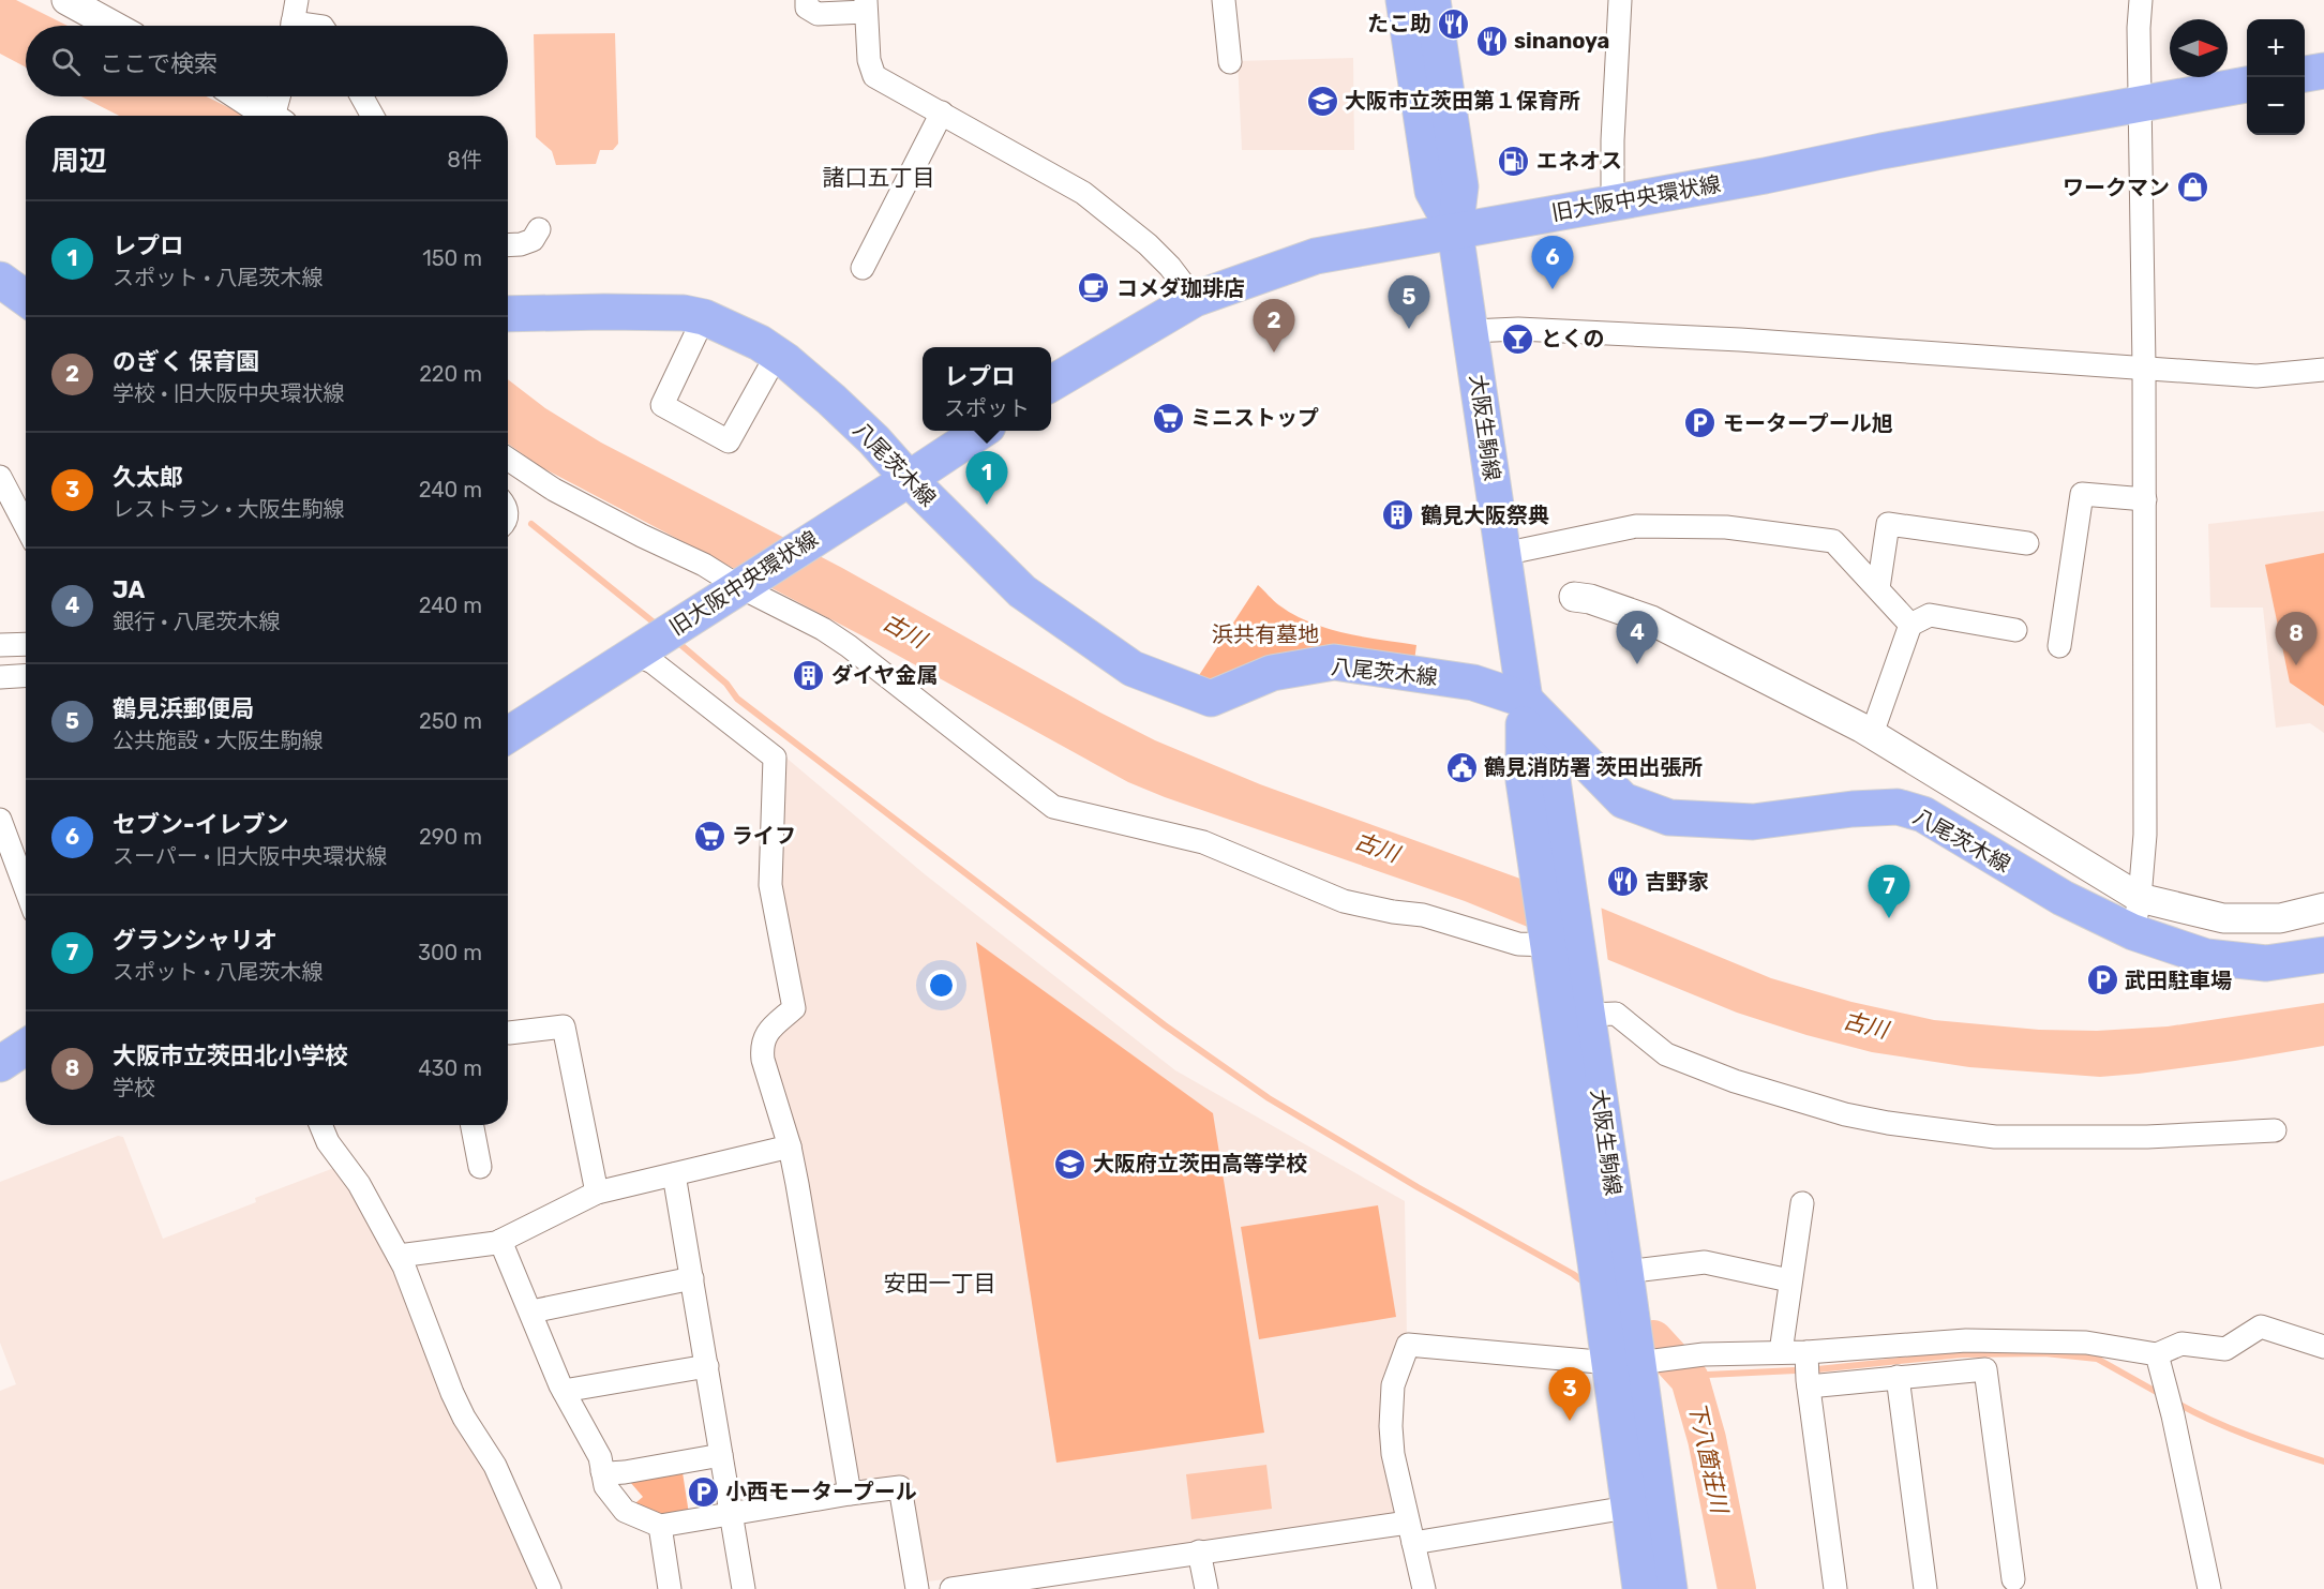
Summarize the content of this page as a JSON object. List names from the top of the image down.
{
  "streets": {
    "main road": ["旧大阪中央環状線", "大阪生駒線", "八尾茨木線"]
  },
  "crossings": [
    ["旧大阪中央環状線", "大阪生駒線"],
    ["旧大阪中央環状線", "八尾茨木線"],
    ["大阪生駒線", "八尾茨木線"]
  ],
  "districts": ["諸口五丁目", "安田一丁目"],
  "water": ["古川", "下八箇荘川"],
  "parks": ["浜共有墓地"],
  "places": {
    "restaurant": ["たこ助", "sinanoya", "吉野家"],
    "school or university": ["大阪市立茨田第１保育所", "大阪府立茨田高等学校"],
    "fuel station": ["エネオス"],
    "shop": ["ワークマン"],
    "cafe": ["コメダ珈琲店"],
    "bar": ["とくの"],
    "supermarket": ["ミニストップ", "ライフ"],
    "parking": ["モータープール旭", "武田駐車場", "小西モータープール"],
    "building": ["鶴見大阪祭典", "ダイヤ金属"],
    "public building": ["鶴見消防署 茨田出張所"]
  },
  "north": "right",
  "page": {
    "map_buttons": ["+", "−"],
    "search": "ここで検索",
    "heading": ["周辺", "8件"],
    "list": [
      {
        "mark": "1",
        "name": "レプロ",
        "note": "スポット · 八尾茨木線",
        "value": "150 m"
      },
      {
        "mark": "2",
        "name": "のぎく 保育園",
        "note": "学校 · 旧大阪中央環状線",
        "value": "220 m"
      },
      {
        "mark": "3",
        "name": "久太郎",
        "note": "レストラン · 大阪生駒線",
        "value": "240 m"
      },
      {
        "mark": "4",
        "name": "JA",
        "note": "銀行 · 八尾茨木線",
        "value": "240 m"
      },
      {
        "mark": "5",
        "name": "鶴見浜郵便局",
        "note": "公共施設 · 大阪生駒線",
        "value": "250 m"
      },
      {
        "mark": "6",
        "name": "セブン-イレブン",
        "note": "スーパー · 旧大阪中央環状線",
        "value": "290 m"
      },
      {
        "mark": "7",
        "name": "グランシャリオ",
        "note": "スポット · 八尾茨木線",
        "value": "300 m"
      },
      {
        "mark": "8",
        "name": "大阪市立茨田北小学校",
        "note": "学校",
        "value": "430 m"
      }
    ],
    "pins": [
      "6",
      "5",
      "2",
      "1",
      "4",
      "8",
      "7",
      "3"
    ],
    "popup": ["レプロ", "スポット"]
  }
}
